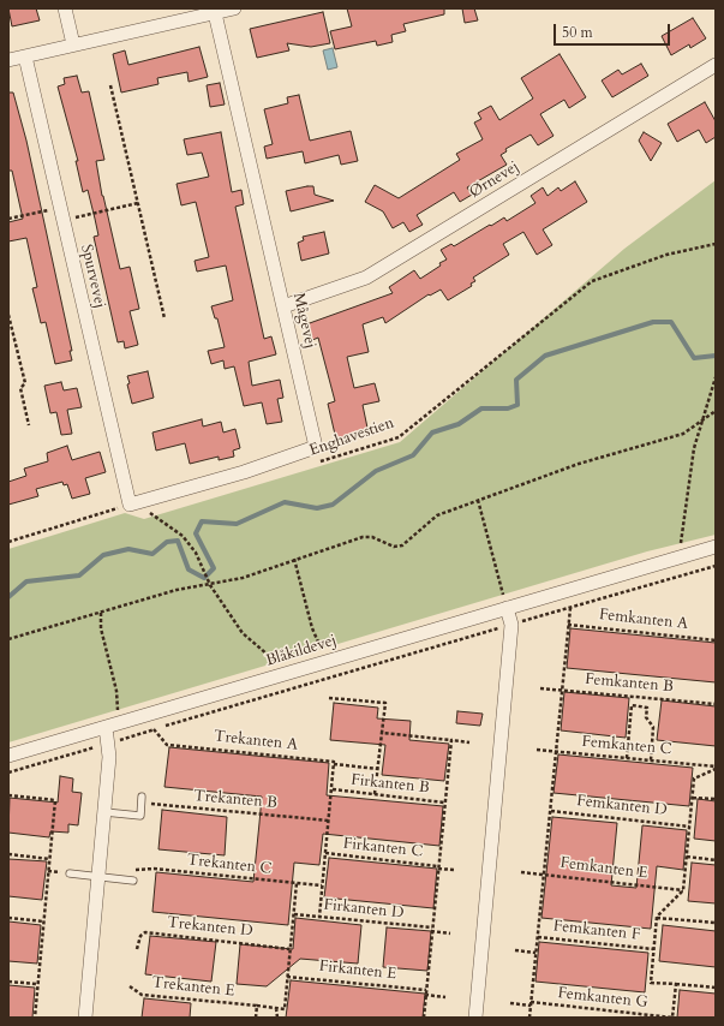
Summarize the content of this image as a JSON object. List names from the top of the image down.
{
  "streets": {
    "street": [
      "Ørnevej",
      "Spurvevej",
      "Mågevej",
      "Blåkildevej"
    ],
    "path": [
      "Enghavestien",
      "Femkanten A",
      "Femkanten B",
      "Trekanten A",
      "Femkanten C",
      "Firkanten B",
      "Trekanten B",
      "Femkanten D",
      "Firkanten C",
      "Trekanten C",
      "Femkanten E",
      "Firkanten D",
      "Trekanten D",
      "Femkanten F",
      "Firkanten E",
      "Trekanten E",
      "Femkanten G"
    ]
  },
  "crossings": [
    ["Ørnevej", "Mågevej"],
    ["Spurvevej", "Mågevej"]
  ],
  "scale_bar": "50 m"
}
